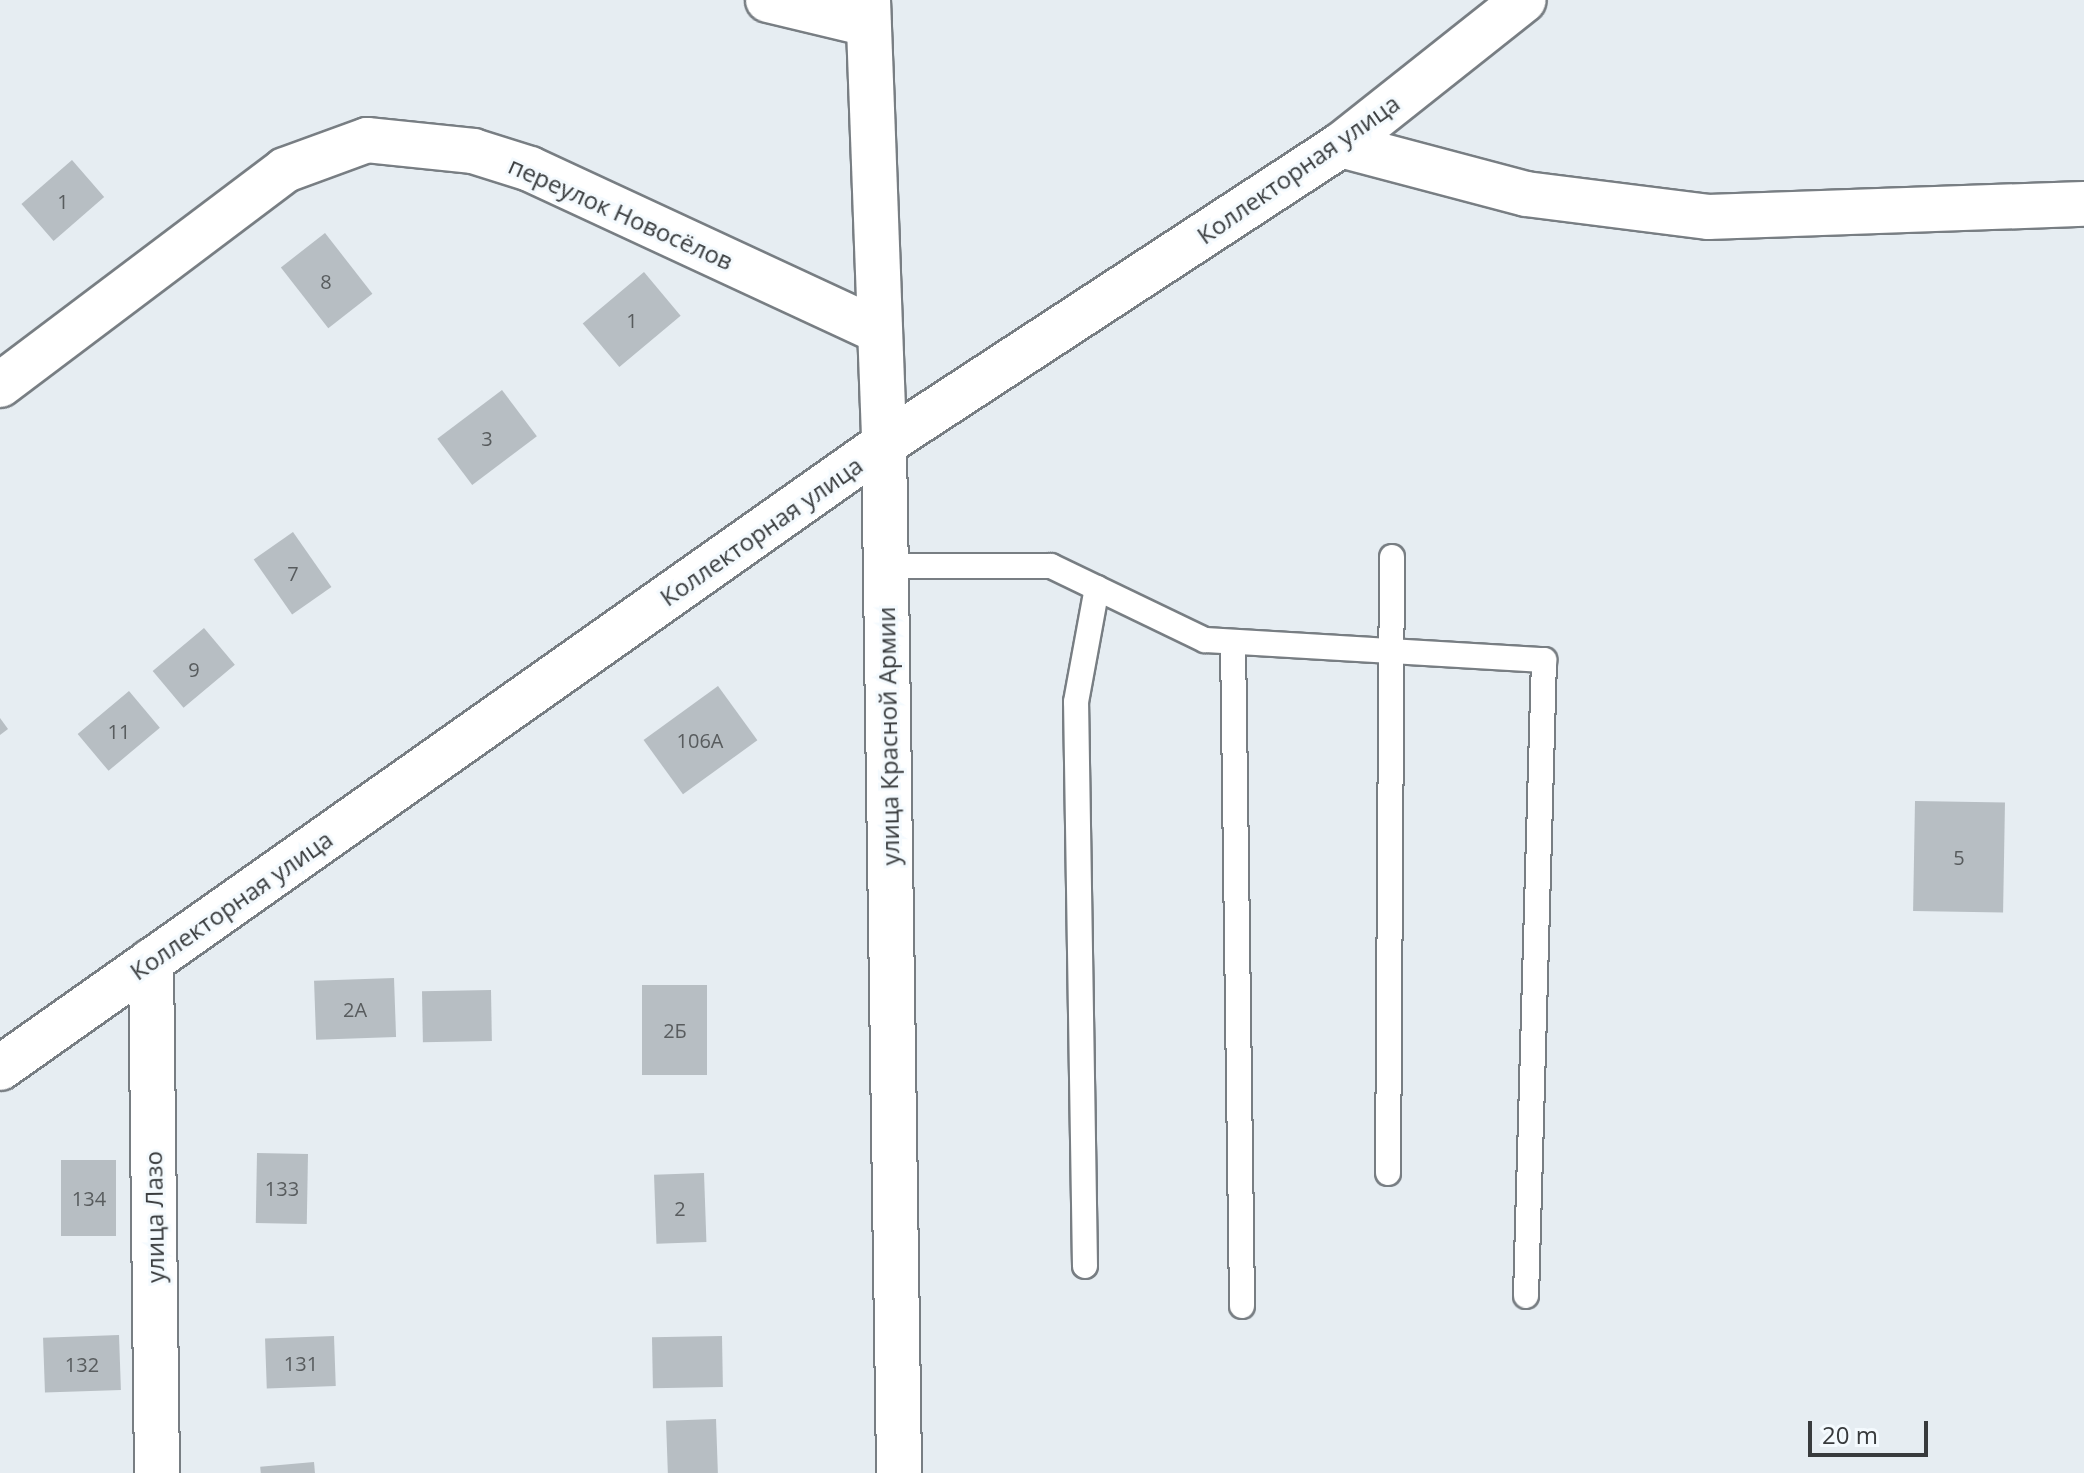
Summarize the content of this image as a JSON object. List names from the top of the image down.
{
  "streets": {
    "street": [
      "Коллекторная улица",
      "переулок Новосёлов",
      "улица Красной Армии",
      "улица Лазо"
    ]
  },
  "crossings": [
    ["Коллекторная улица", "улица Красной Армии"],
    ["Коллекторная улица", "улица Лазо"],
    ["переулок Новосёлов", "улица Красной Армии"]
  ],
  "house_numbers": [
    "1",
    "8",
    "1",
    "3",
    "7",
    "9",
    "11",
    "106А",
    "5",
    "2А",
    "2Б",
    "133",
    "134",
    "2",
    "131",
    "132"
  ],
  "scale_bar": "20 m"
}
